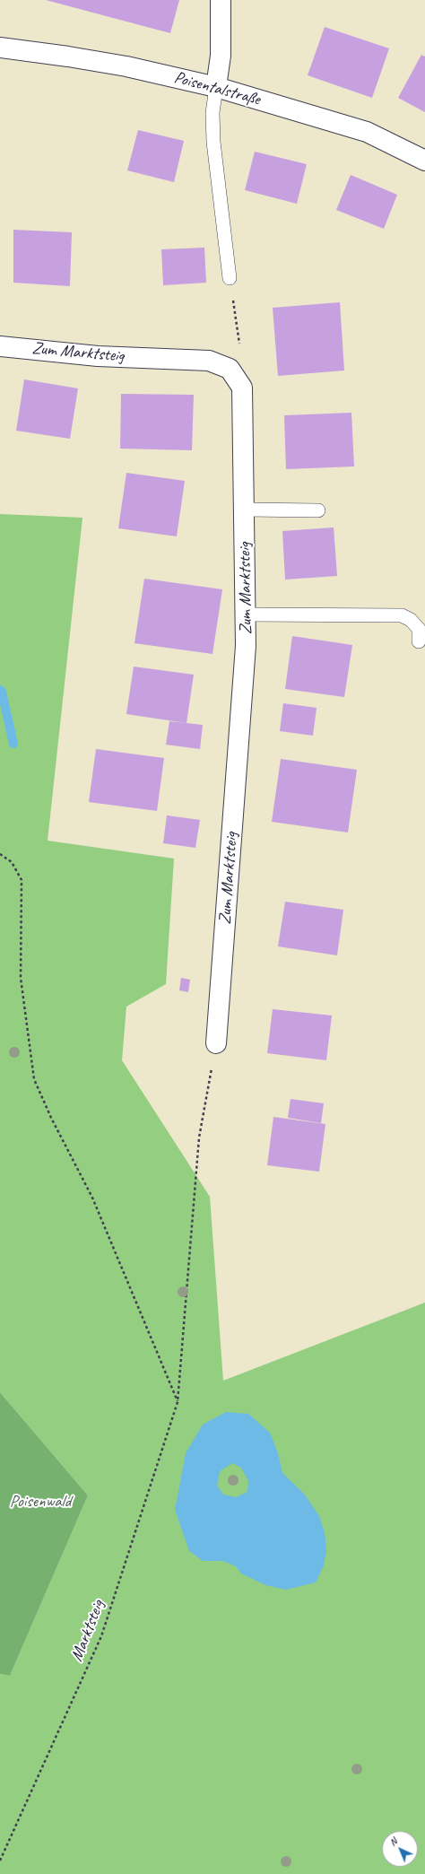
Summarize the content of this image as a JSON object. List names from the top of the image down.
{
  "streets": {
    "street": ["Poisentalstraße", "Zum Marktsteig"],
    "path": ["Marktsteig"]
  },
  "crossings": [
    ["Zum Marktsteig", "Marktsteig"]
  ],
  "parks": ["Poisenwald"],
  "north": "top left"
}
